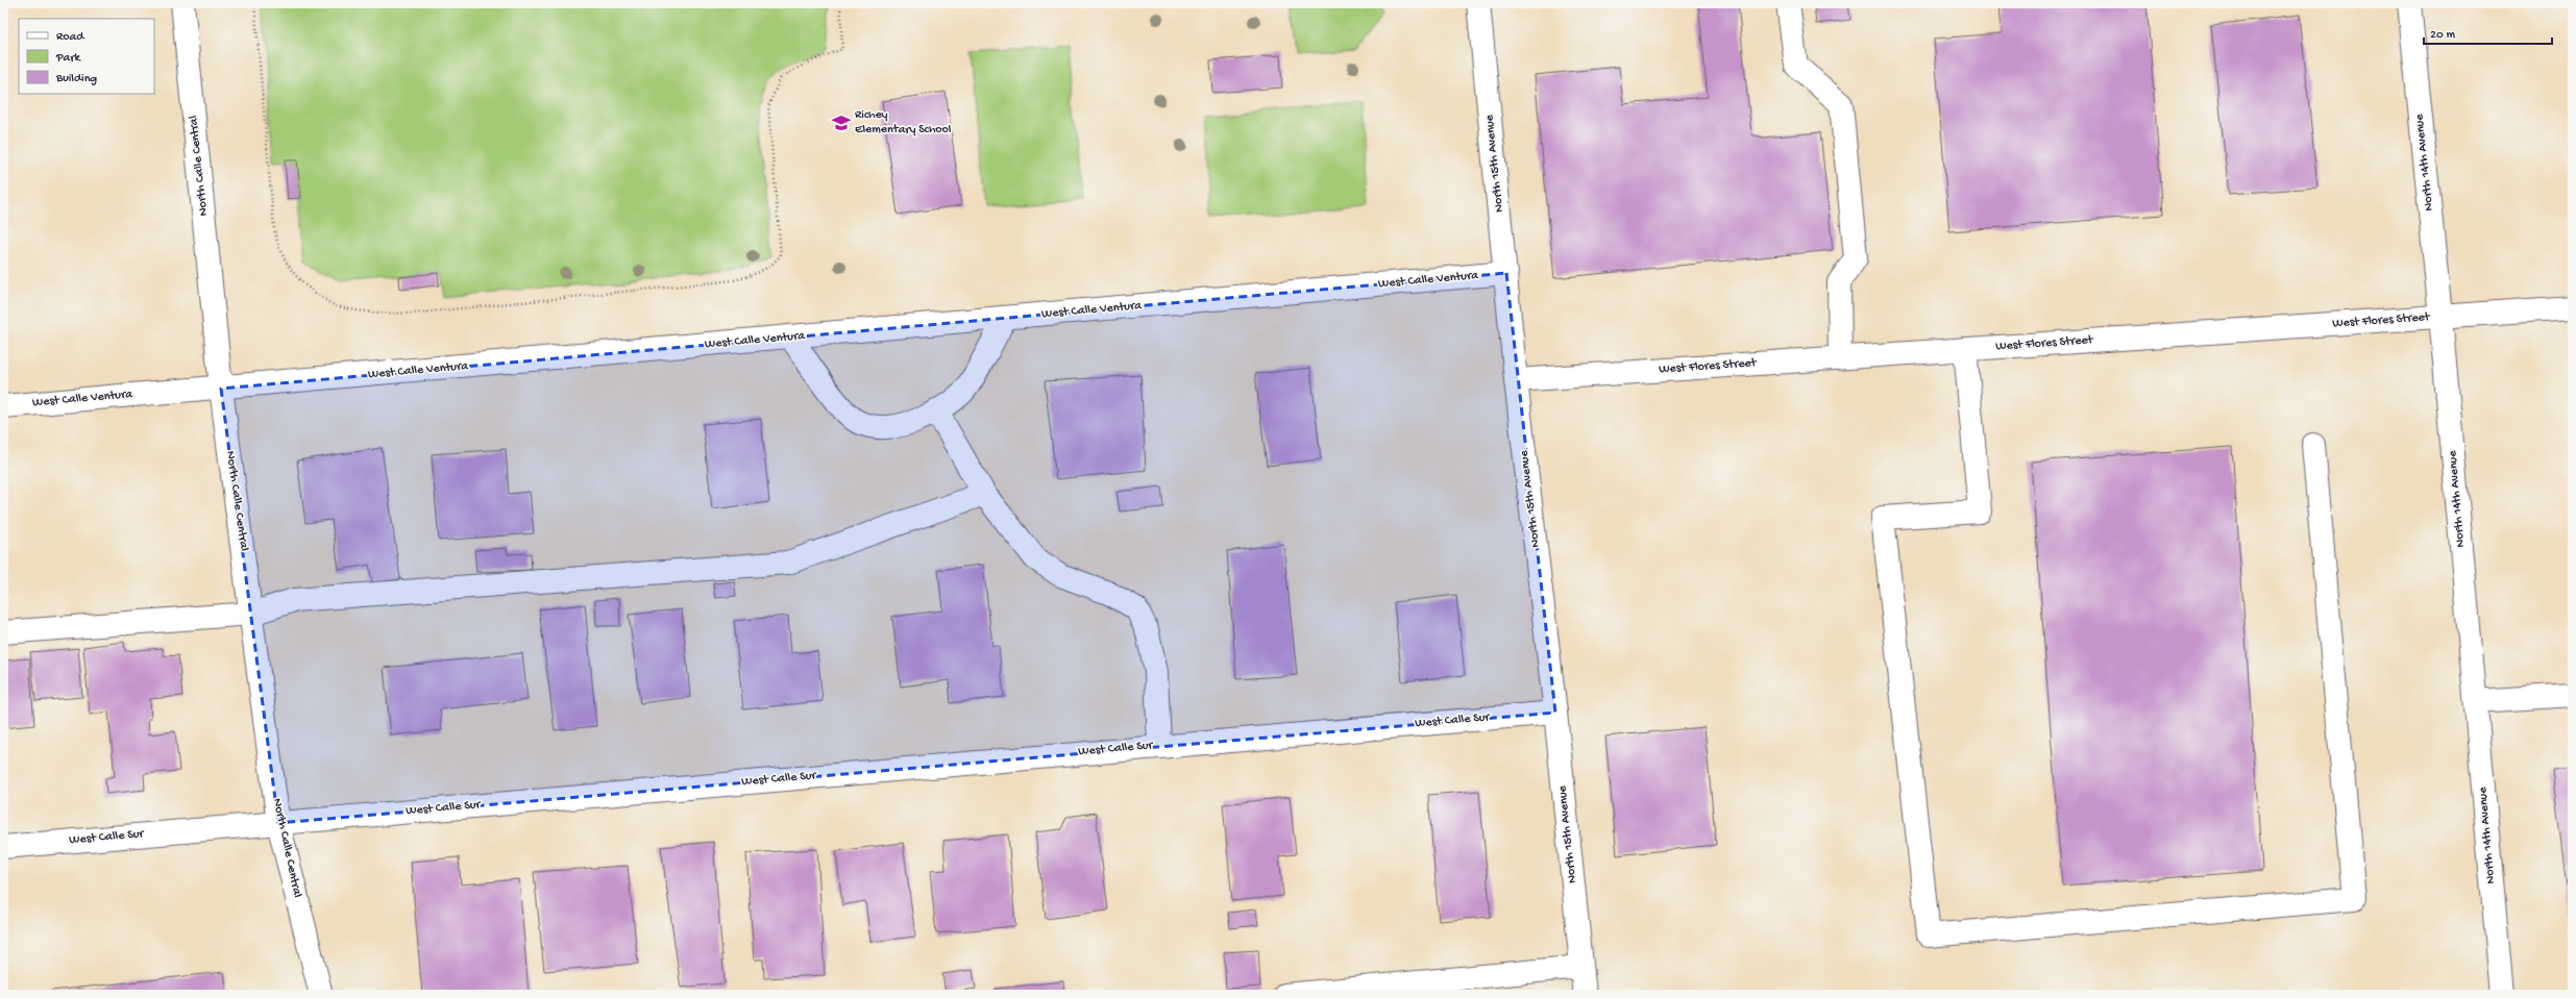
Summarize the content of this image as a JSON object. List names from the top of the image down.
{
  "streets": {
    "street": [
      "North 14th Avenue",
      "North 15th Avenue",
      "North Calle Central",
      "West Calle Ventura",
      "West Flores Street",
      "West Calle Sur"
    ]
  },
  "crossings": [
    ["North 14th Avenue", "West Flores Street"],
    ["North 15th Avenue", "West Calle Ventura"],
    ["North 15th Avenue", "West Flores Street"],
    ["North 15th Avenue", "West Calle Sur"],
    ["North Calle Central", "West Calle Ventura"],
    ["North Calle Central", "West Calle Sur"]
  ],
  "places": {
    "school or university": ["Richey Elementary School"]
  },
  "legend": ["Road", "Park", "Building"],
  "scale_bar": "20 m"
}
